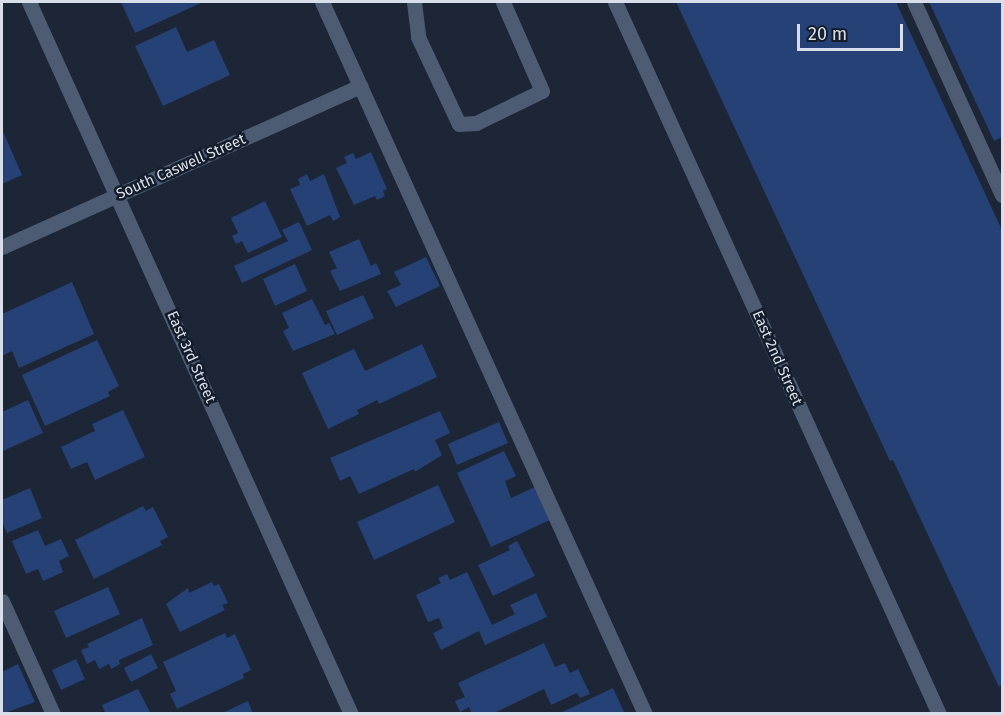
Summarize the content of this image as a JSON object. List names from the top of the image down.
{
  "streets": {
    "street": ["South Caswell Street", "East 3rd Street", "East 2nd Street"]
  },
  "crossings": [
    ["South Caswell Street", "East 3rd Street"]
  ],
  "scale_bar": "20 m"
}
